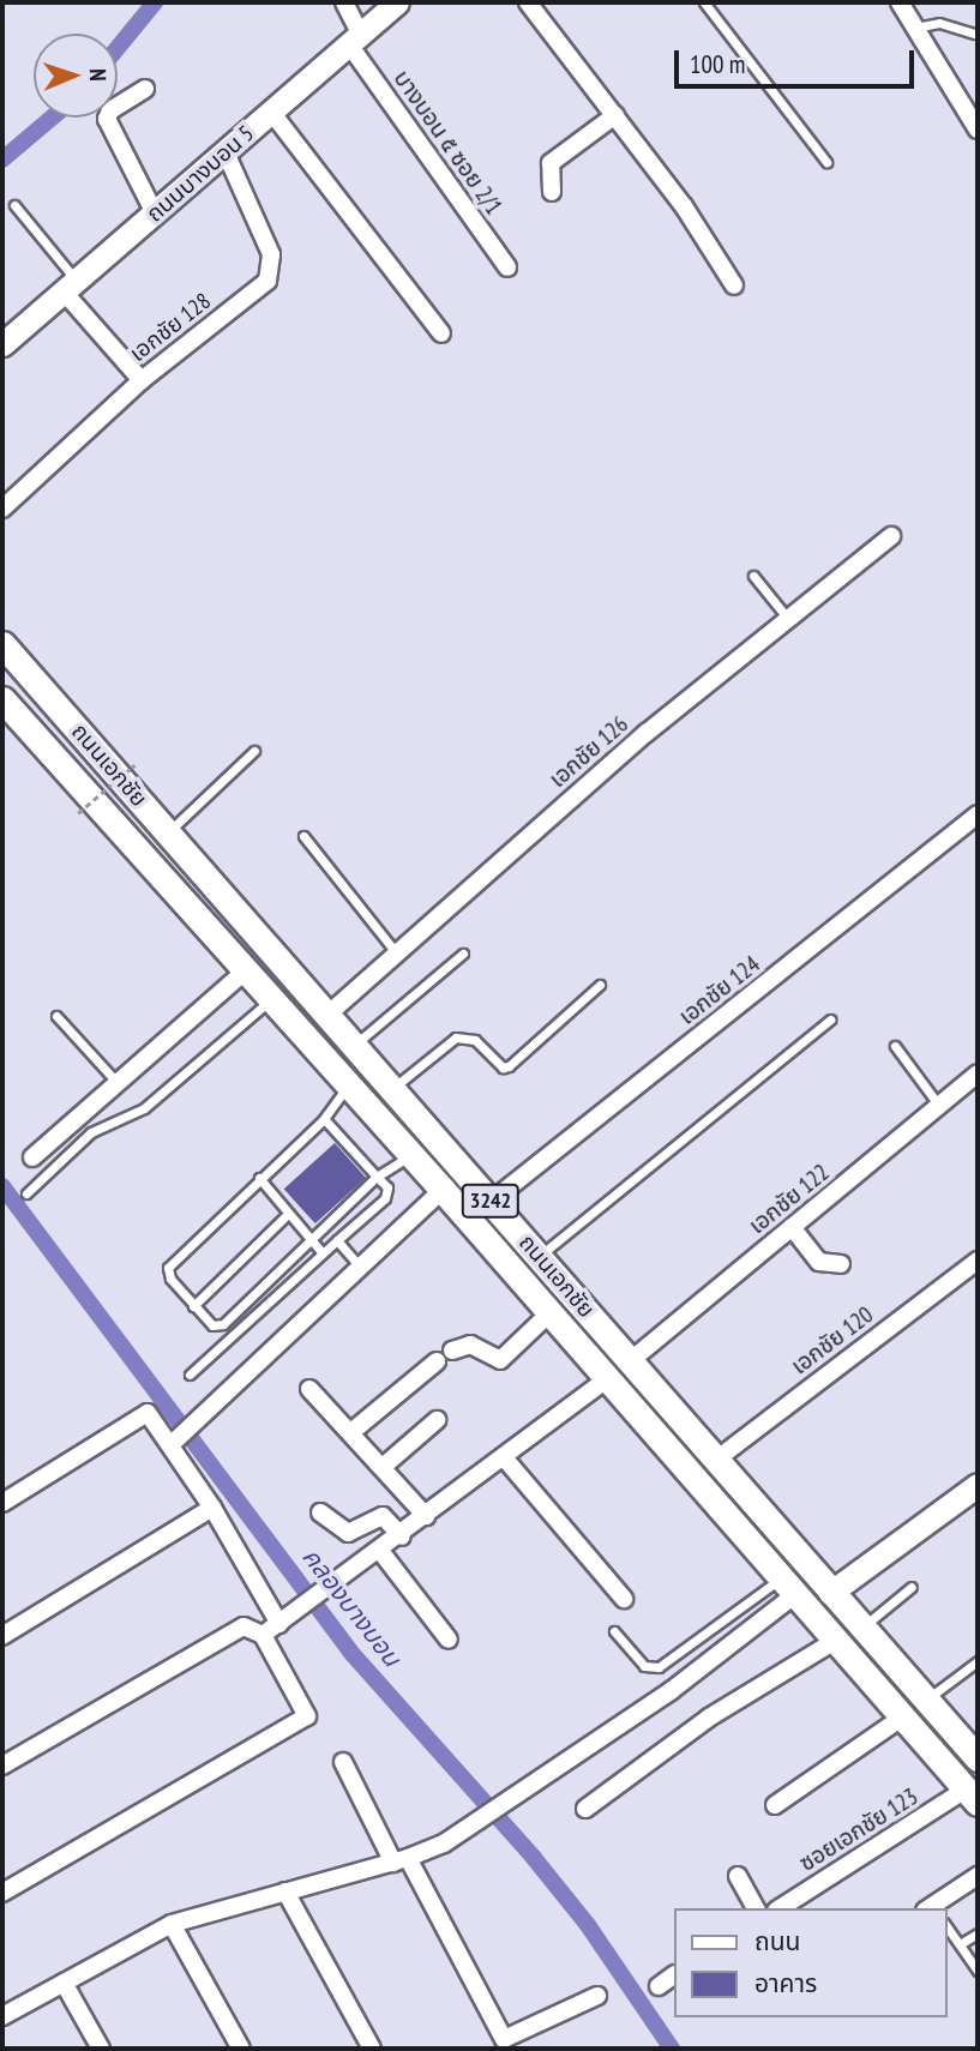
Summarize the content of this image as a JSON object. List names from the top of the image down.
{
  "streets": {
    "main road": ["ถนนบางบอน 5", "ถนนเอกชัย", "3242"],
    "street": [
      "บางบอน ๕ ซอย 2/1",
      "เอกชัย 128",
      "เอกชัย 126",
      "เอกชัย 124",
      "เอกชัย 122",
      "เอกชัย 120",
      "ซอยเอกชัย 123"
    ]
  },
  "crossings": [
    ["บางบอน ๕ ซอย 2/1", "ถนนบางบอน 5"],
    ["ถนนบางบอน 5", "เอกชัย 128"],
    ["เอกชัย 126", "ถนนเอกชัย"],
    ["ถนนเอกชัย", "เอกชัย 124"],
    ["ถนนเอกชัย", "เอกชัย 122"],
    ["ถนนเอกชัย", "เอกชัย 120"],
    ["ถนนเอกชัย", "ซอยเอกชัย 123"]
  ],
  "water": ["คลองบางบอน"],
  "legend": ["ถนน", "อาคาร"],
  "scale_bar": "100 m",
  "north": "right"
}
